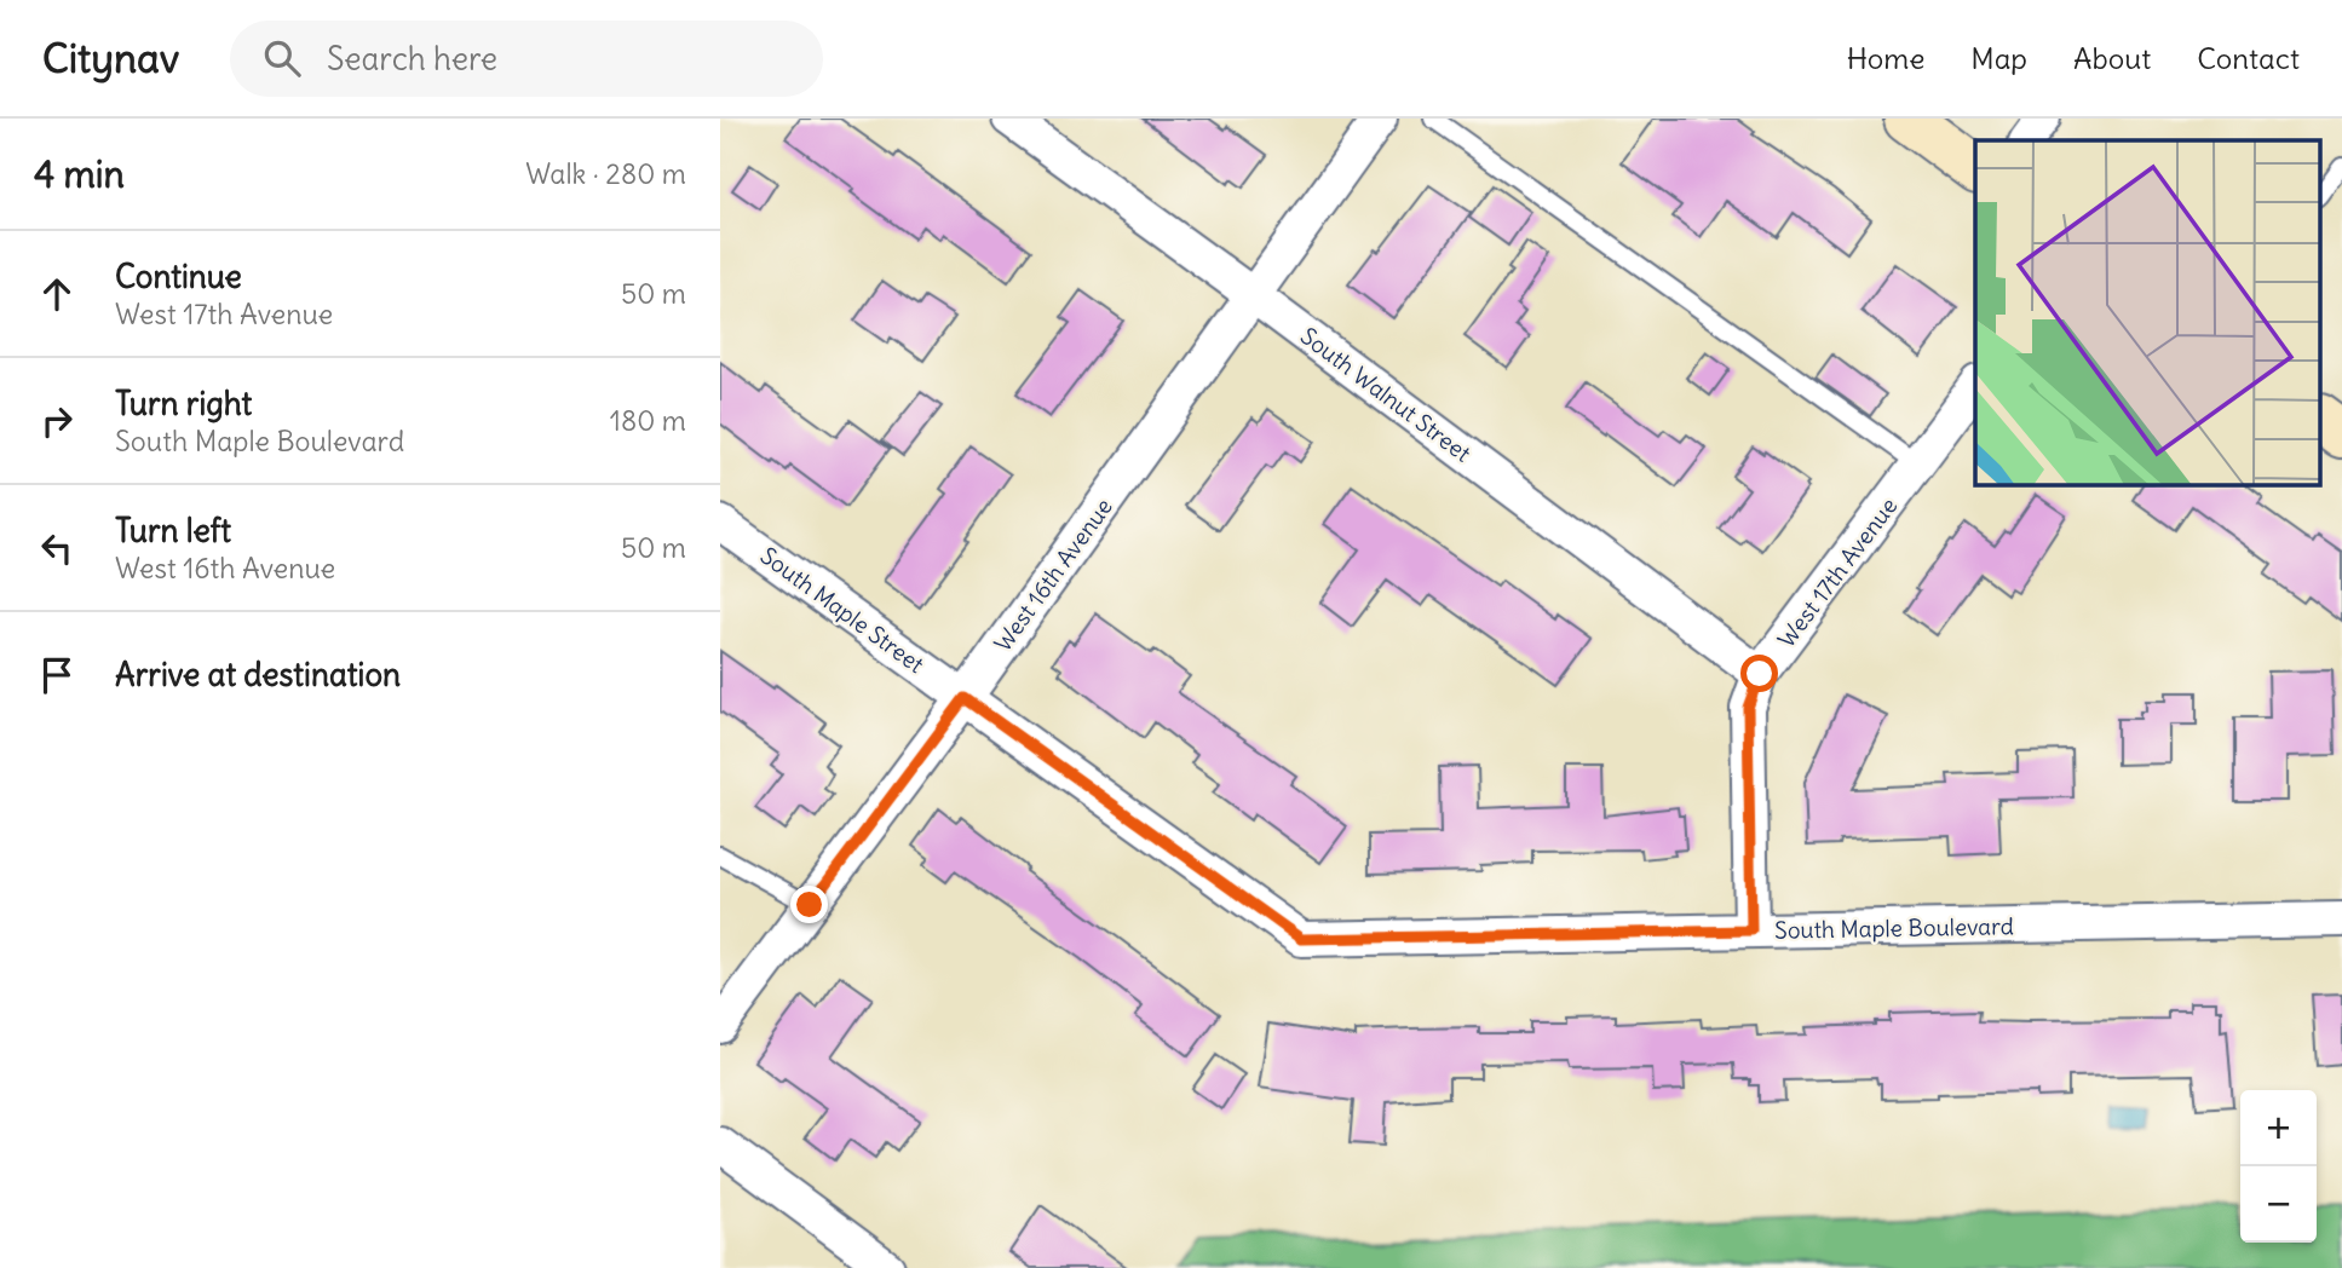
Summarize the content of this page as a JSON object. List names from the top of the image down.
{
  "streets": {
    "street": [
      "South Walnut Street",
      "West 17th Avenue",
      "West 16th Avenue",
      "South Maple Street",
      "South Maple Boulevard"
    ]
  },
  "crossings": [
    ["South Walnut Street", "West 17th Avenue"],
    ["South Walnut Street", "West 16th Avenue"],
    ["West 17th Avenue", "South Maple Boulevard"],
    ["West 16th Avenue", "South Maple Street"],
    ["West 16th Avenue", "South Maple Boulevard"],
    ["South Maple Street", "South Maple Boulevard"]
  ],
  "page": {
    "header": "Citynav",
    "search": "Search here",
    "nav": [
      "Home",
      "Map",
      "About",
      "Contact"
    ],
    "heading": ["4 min", "Walk · 280 m"],
    "list": [
      ["Continue", "West 17th Avenue", "50 m"],
      ["Turn right", "South Maple Boulevard", "180 m"],
      ["Turn left", "West 16th Avenue", "50 m"],
      "Arrive at destination"
    ],
    "map_buttons": ["+", "−"]
  }
}
